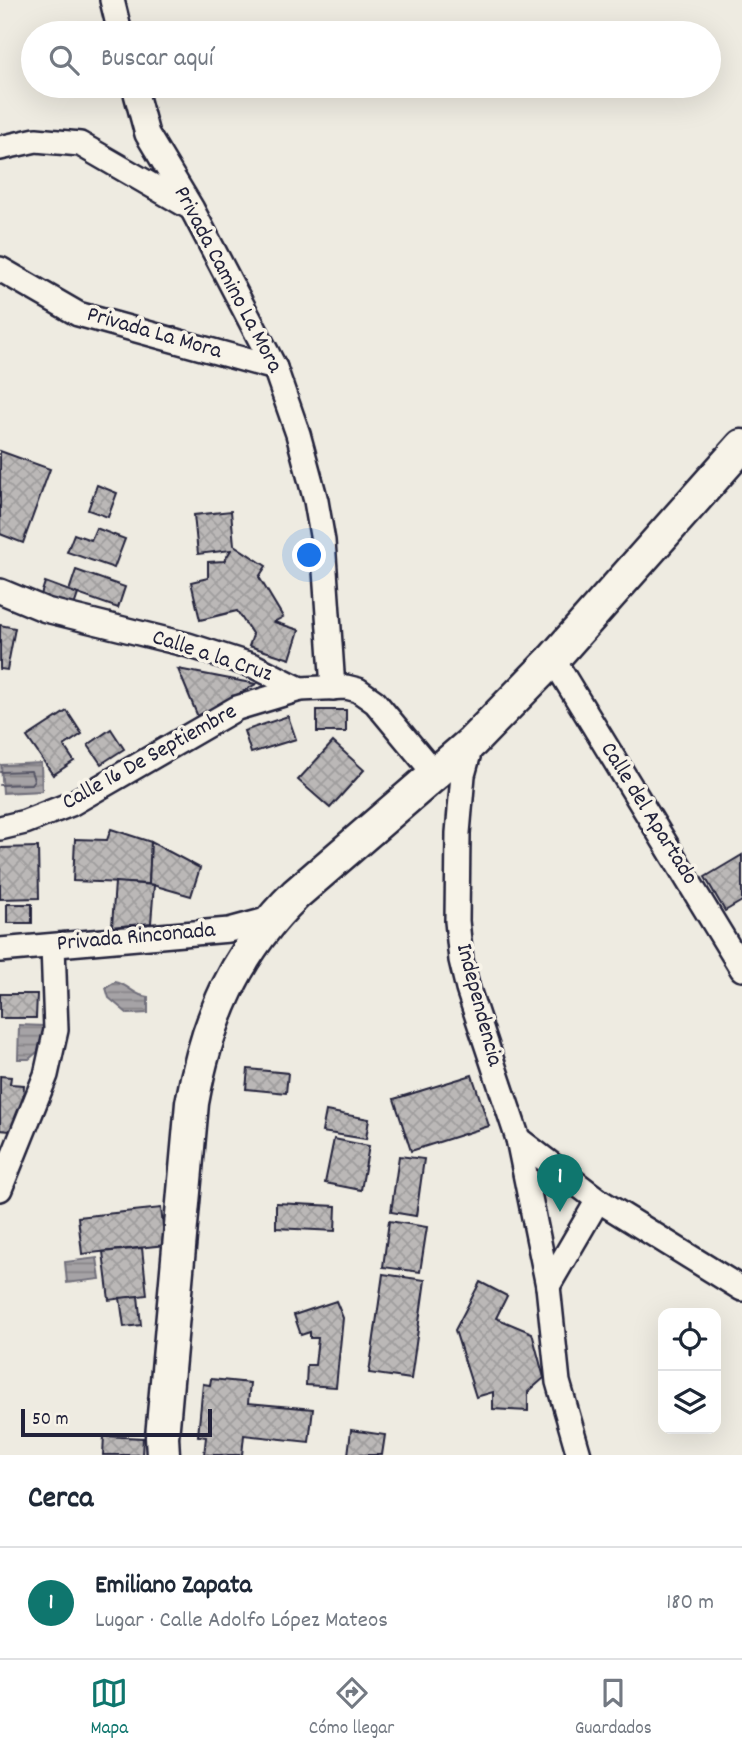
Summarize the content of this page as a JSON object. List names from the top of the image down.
{
  "streets": {
    "street": [
      "Privada Camino La Mora",
      "Privada La Mora",
      "Calle a la Cruz",
      "Calle 16 De Septiembre",
      "Calle del Apartado",
      "Privada Rinconada",
      "Independencia"
    ]
  },
  "crossings": [
    ["Privada Camino La Mora", "Privada La Mora"],
    ["Privada Camino La Mora", "Calle a la Cruz"],
    ["Calle a la Cruz", "Calle 16 De Septiembre"]
  ],
  "scale_bar": "50 m",
  "page": {
    "search": "Buscar aquí",
    "pins": "1",
    "scale": "50 m",
    "heading": "Cerca",
    "list": [
      {
        "mark": "1",
        "name": "Emiliano Zapata",
        "note": "Lugar · Calle Adolfo López Mateos",
        "value": "180 m"
      }
    ],
    "nav": ["Mapa", "Cómo llegar", "Guardados"]
  }
}
